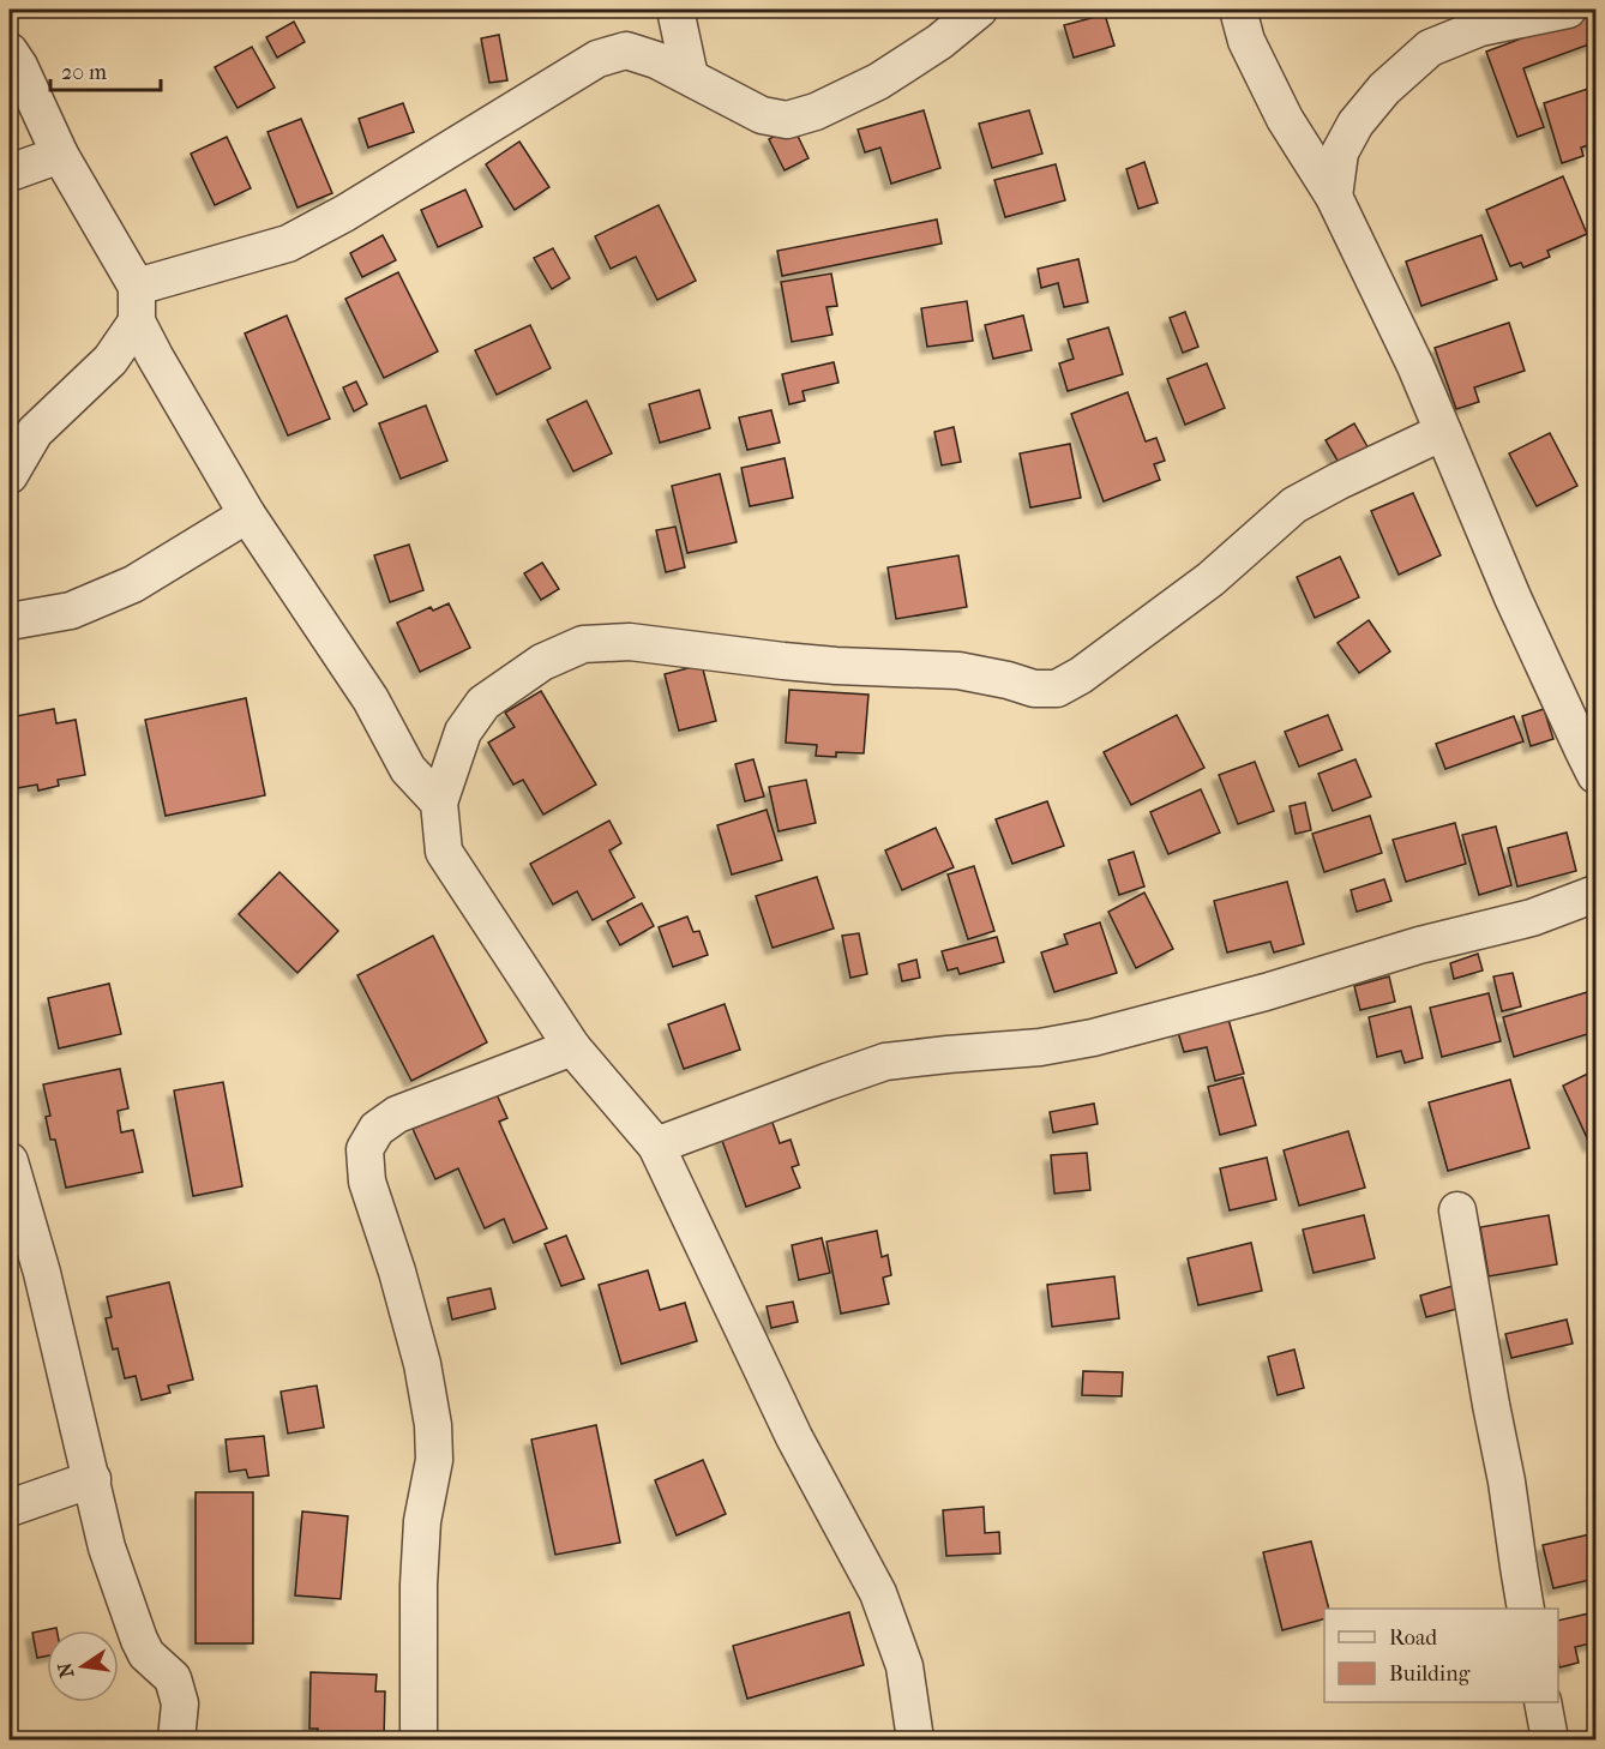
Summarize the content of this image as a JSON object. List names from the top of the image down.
{
  "legend": ["Road", "Building"],
  "scale_bar": "20 m",
  "north": "left"
}
